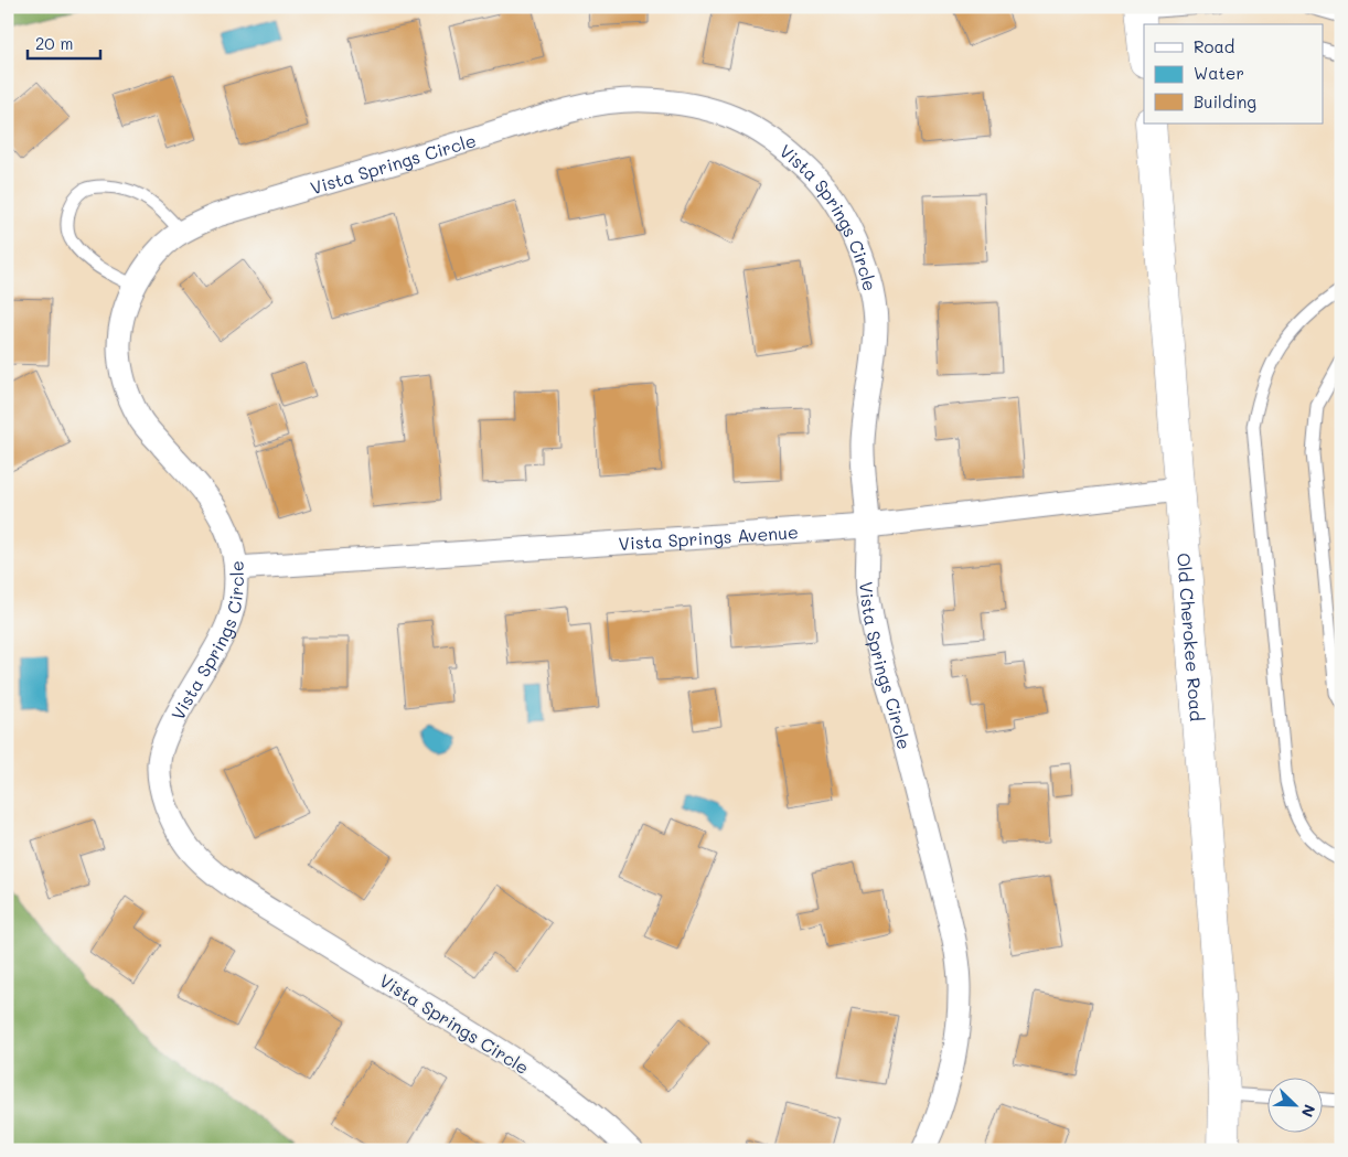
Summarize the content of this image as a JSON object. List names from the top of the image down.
{
  "streets": {
    "street": ["Vista Springs Circle", "Vista Springs Avenue", "Old Cherokee Road"]
  },
  "crossings": [
    ["Vista Springs Circle", "Vista Springs Avenue"],
    ["Vista Springs Avenue", "Old Cherokee Road"]
  ],
  "legend": ["Road", "Water", "Building"],
  "scale_bar": "20 m",
  "north": "bottom right"
}
